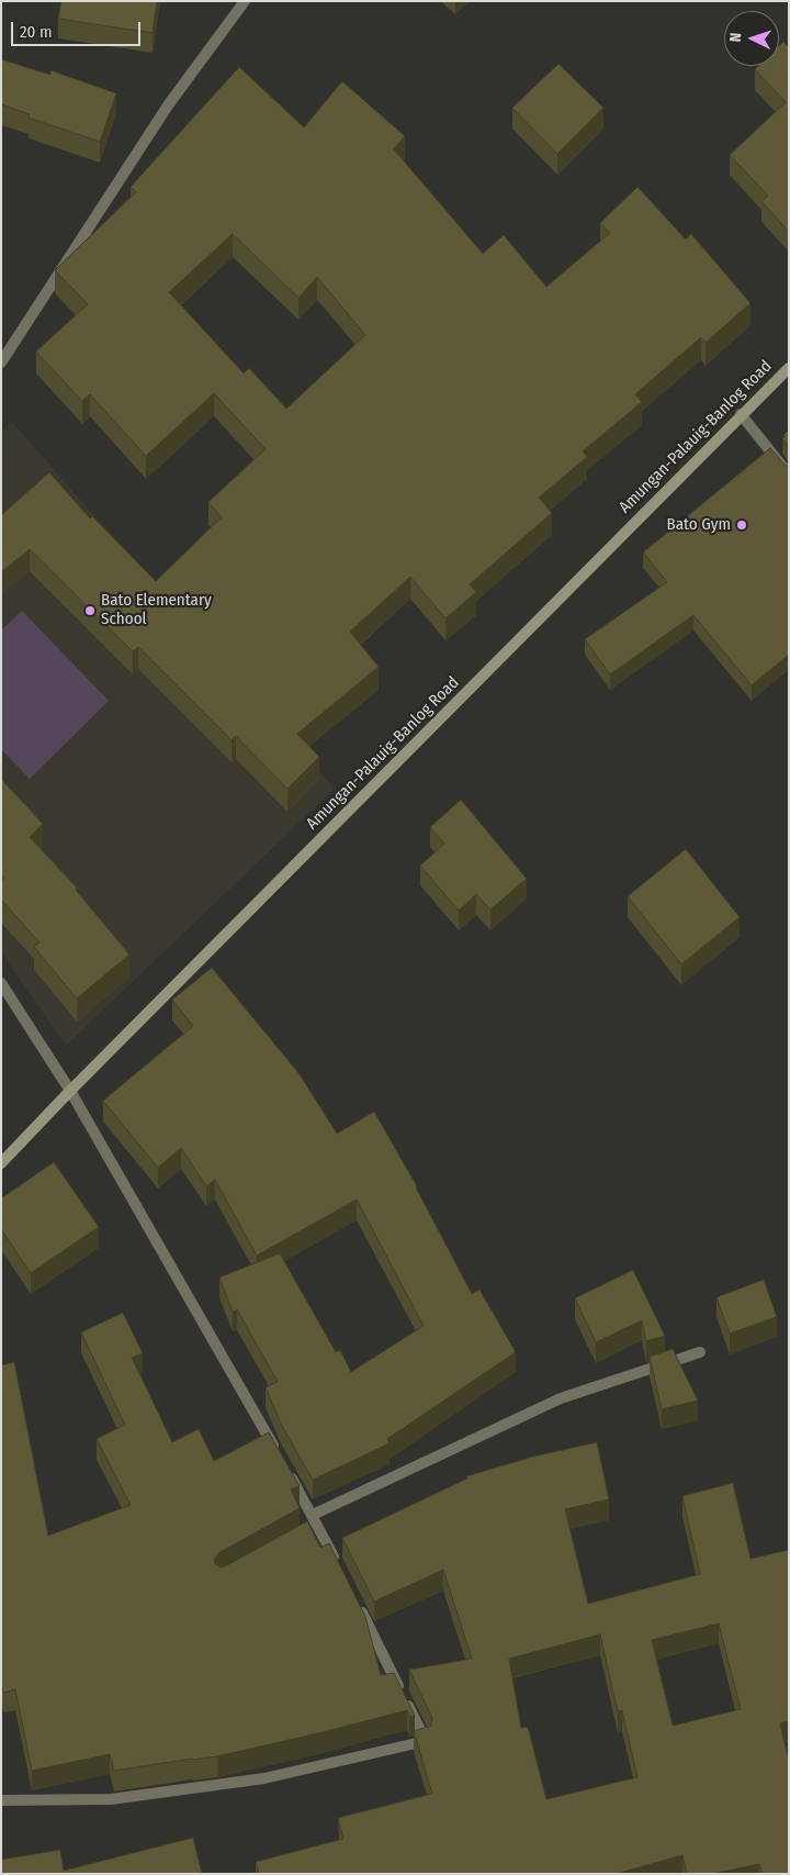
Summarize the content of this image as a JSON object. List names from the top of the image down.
{
  "streets": {
    "main road": ["Amungan-Palauig-Banlog Road"]
  },
  "places": ["Bato Gym", "Bato Elementary School"],
  "scale_bar": "20 m",
  "north": "left"
}
